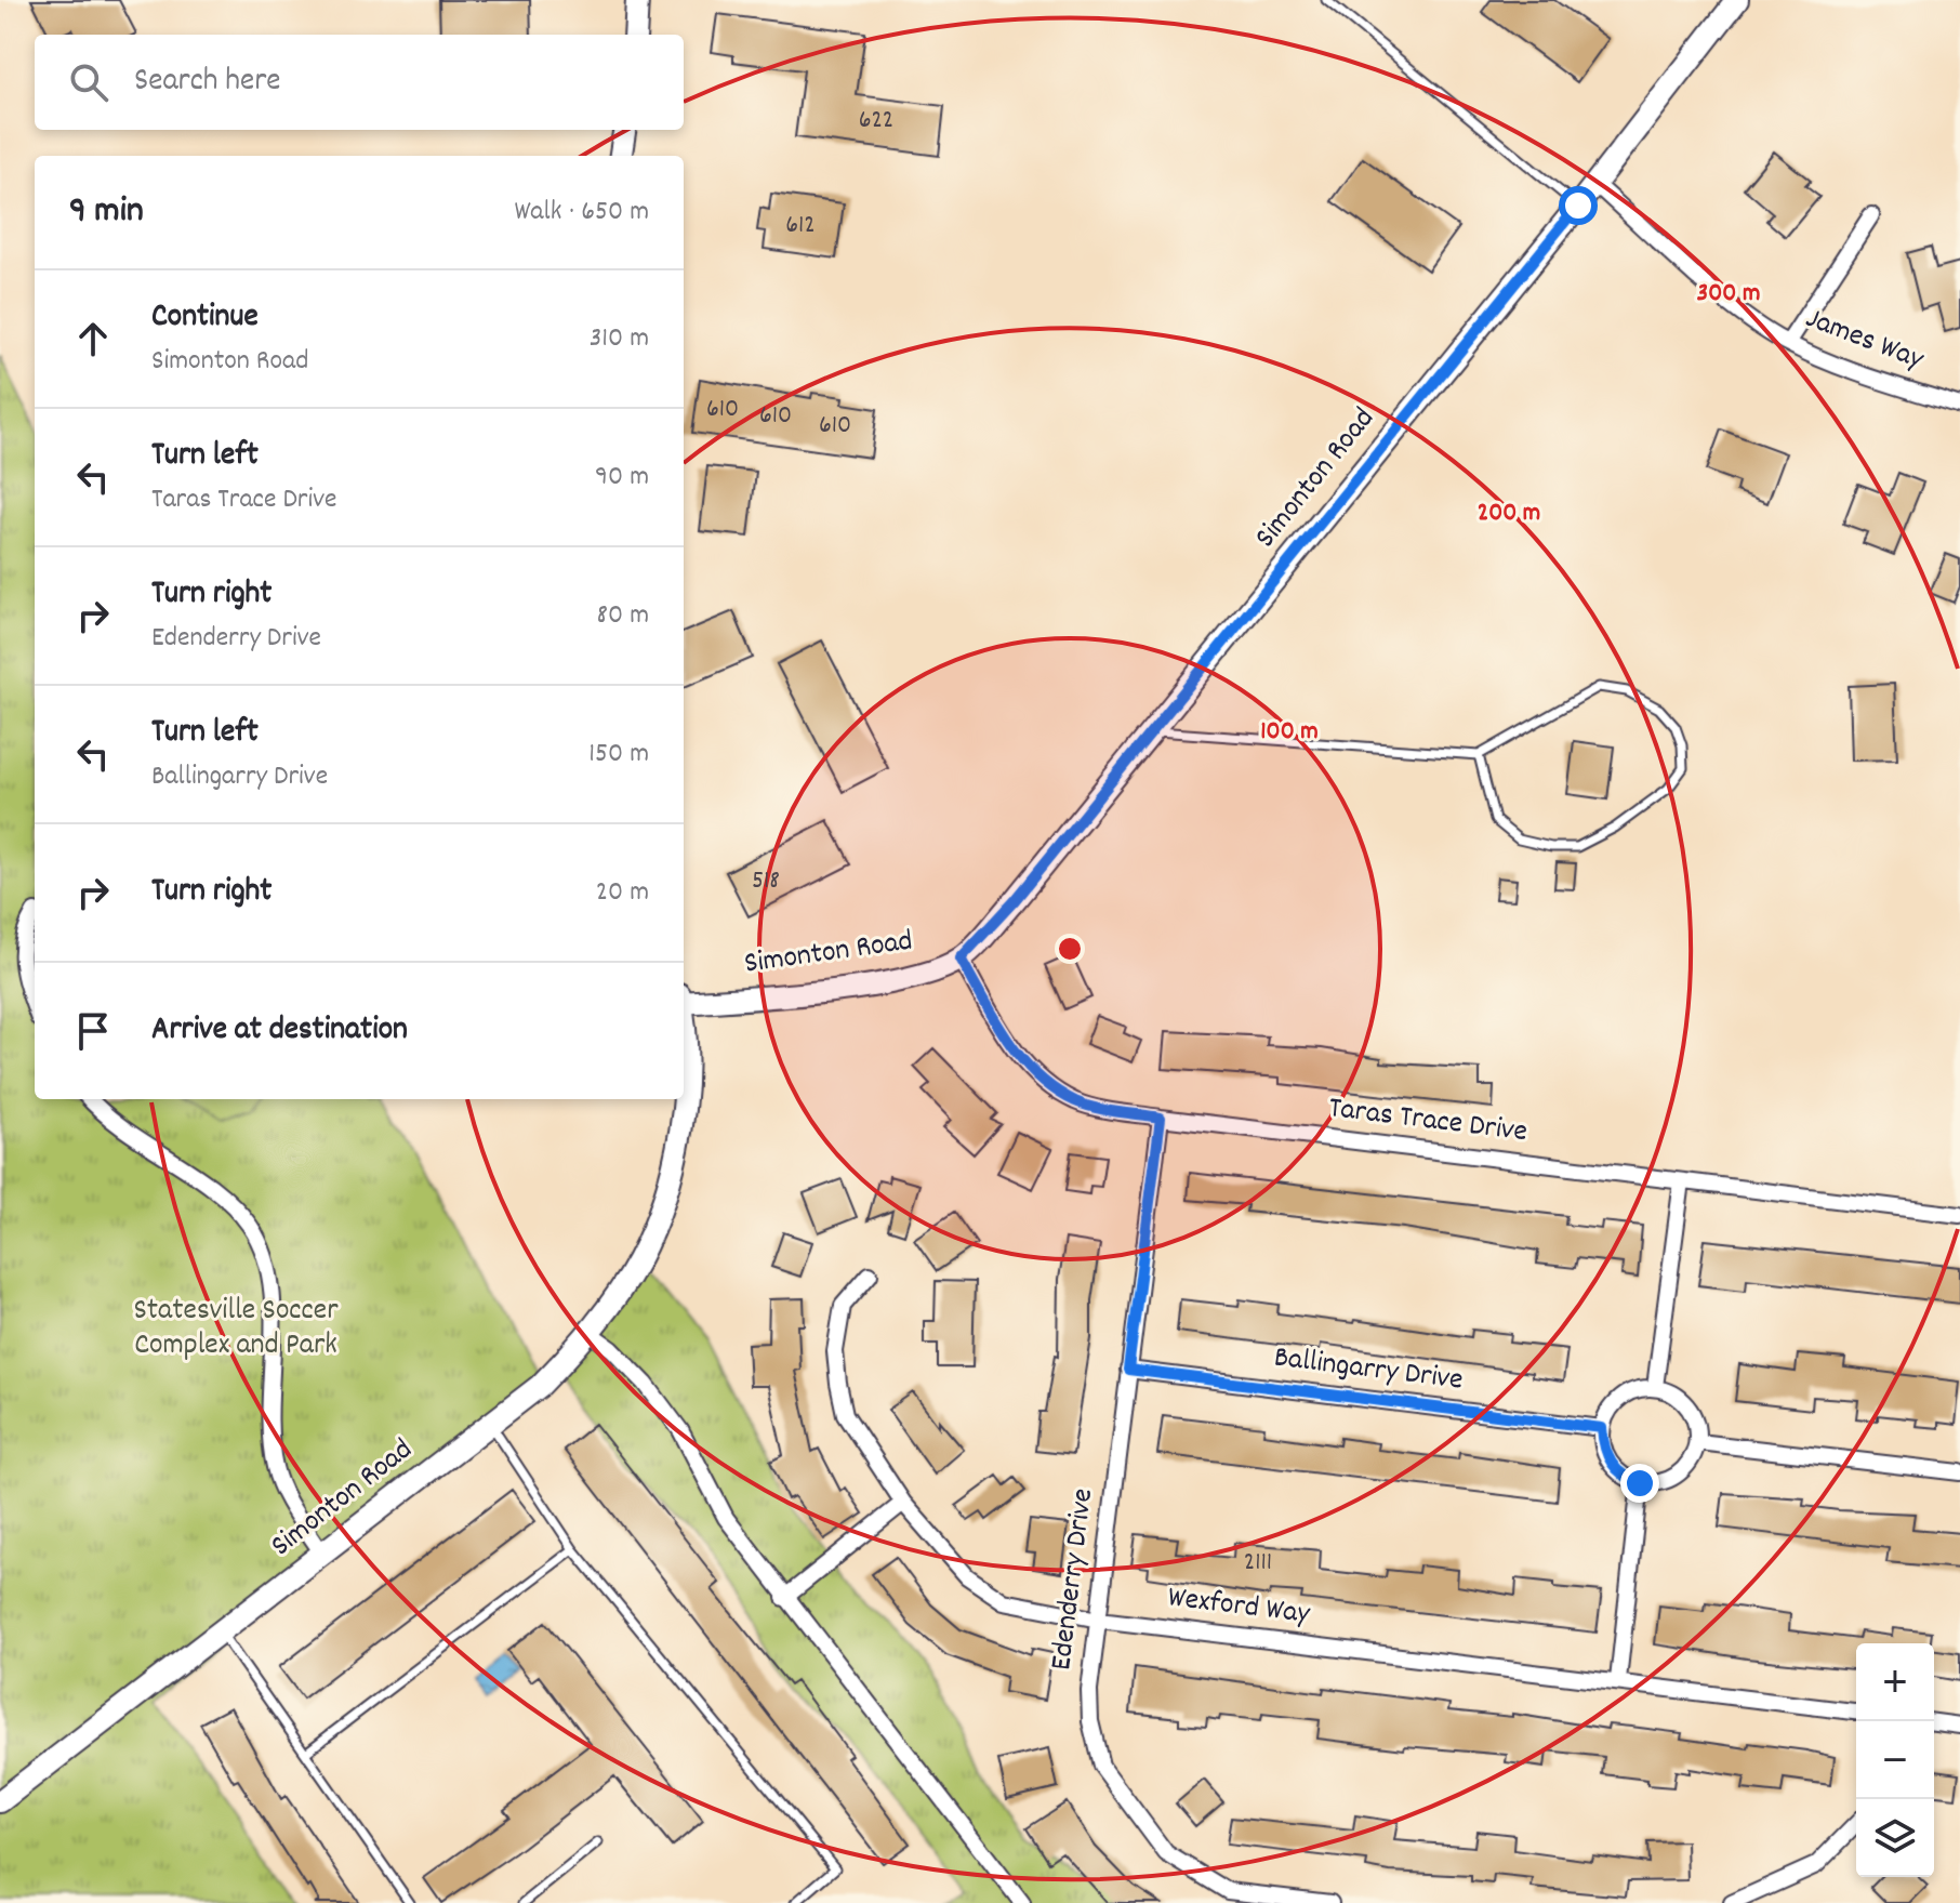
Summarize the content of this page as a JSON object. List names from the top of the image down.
{
  "streets": {
    "street": [
      "James Way",
      "Simonton Road",
      "Taras Trace Drive",
      "Ballingarry Drive",
      "Edenderry Drive",
      "Wexford Way"
    ]
  },
  "crossings": [
    ["James Way", "Simonton Road"],
    ["Simonton Road", "Taras Trace Drive"],
    ["Taras Trace Drive", "Edenderry Drive"],
    ["Ballingarry Drive", "Edenderry Drive"],
    ["Edenderry Drive", "Wexford Way"]
  ],
  "parks": ["Statesville Soccer Complex and Park"],
  "house_numbers": [
    "622",
    "612",
    "610",
    "610",
    "610",
    "518",
    "2111"
  ],
  "page": {
    "search": "Search here",
    "heading": ["9 min", "Walk · 650 m"],
    "list": [
      ["Continue", "Simonton Road", "310 m"],
      ["Turn left", "Taras Trace Drive", "90 m"],
      ["Turn right", "Edenderry Drive", "80 m"],
      ["Turn left", "Ballingarry Drive", "150 m"],
      ["Turn right", "20 m"],
      "Arrive at destination"
    ],
    "map_buttons": ["+", "−"]
  },
  "rings": ["300 m", "200 m", "100 m"]
}
